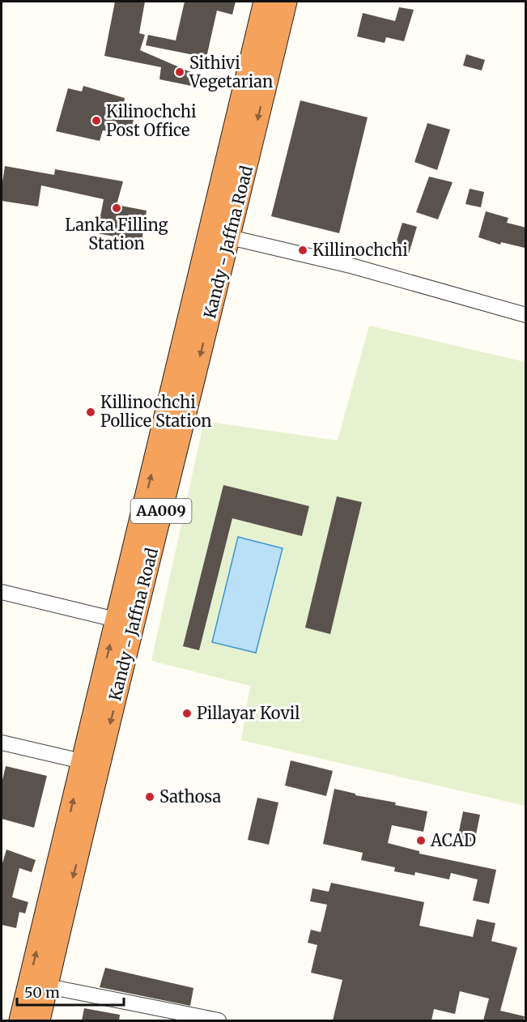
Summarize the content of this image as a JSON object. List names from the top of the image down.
{
  "streets": {
    "highway": ["Kandy - Jaffna Road", "AA009"]
  },
  "places": [
    "Sithivi Vegetarian",
    "Kilinochchi Post Office",
    "Lanka Filling Station",
    "Killinochchi",
    "Killinochchi Pollice Station",
    "Pillayar Kovil",
    "Sathosa",
    "ACAD"
  ],
  "scale_bar": "50 m"
}
